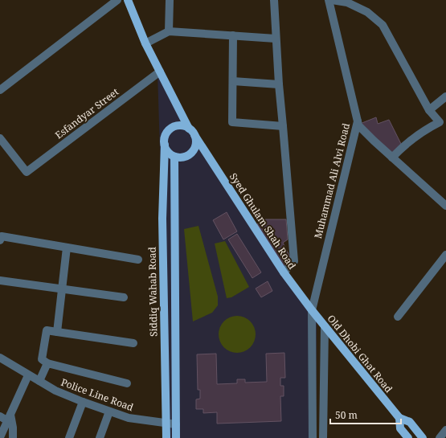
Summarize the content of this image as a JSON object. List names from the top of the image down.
{
  "streets": {
    "main road": ["Syed Ghulam Shah Road", "Siddiq Wahab Road", "Old Dhobi Ghat Road"],
    "street": ["Esfandyar Street", "Muhammad Ali Alvi Road", "Police Line Road"]
  },
  "crossings": [
    ["Muhammad Ali Alvi Road", "Syed Ghulam Shah Road"],
    ["Syed Ghulam Shah Road", "Siddiq Wahab Road"],
    ["Syed Ghulam Shah Road", "Old Dhobi Ghat Road"],
    ["Siddiq Wahab Road", "Police Line Road"]
  ],
  "scale_bar": "50 m"
}
